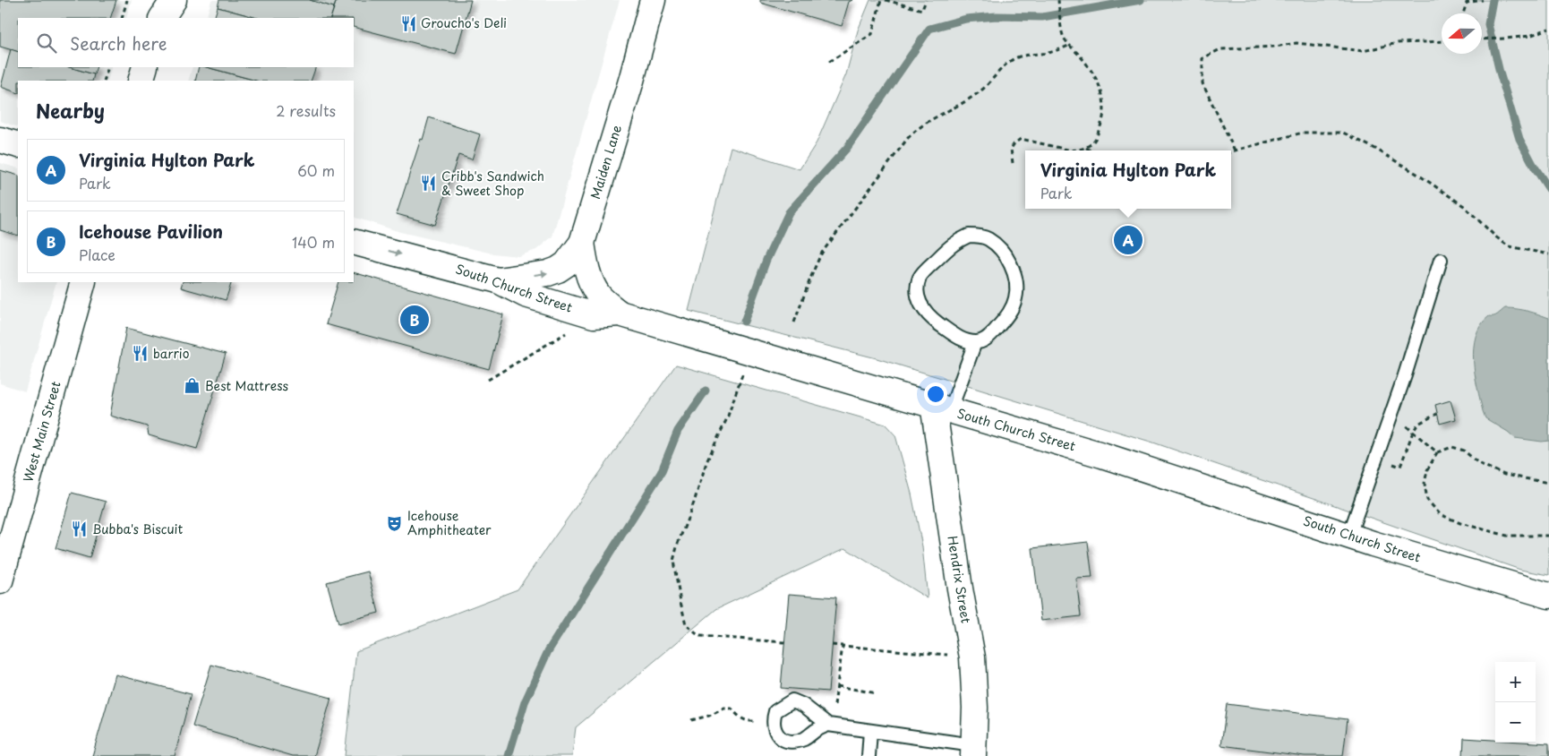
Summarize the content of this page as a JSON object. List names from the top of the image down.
{
  "streets": {
    "street": [
      "Maiden Lane",
      "South Church Street",
      "West Main Street",
      "Hendrix Street"
    ]
  },
  "crossings": [
    ["Maiden Lane", "South Church Street"],
    ["South Church Street", "Hendrix Street"]
  ],
  "places": {
    "restaurant": [
      "Groucho's Deli",
      "Cribb's Sandwich & Sweet Shop",
      "barrio",
      "Bubba's Biscuit"
    ],
    "shop": ["Best Mattress"],
    "theatre": ["Icehouse Amphitheater"]
  },
  "north": "left",
  "page": {
    "search": "Search here",
    "heading": ["Nearby", "2 results"],
    "list": [
      {
        "mark": "A",
        "name": "Virginia Hylton Park",
        "note": "Park",
        "value": "60 m"
      },
      {
        "mark": "B",
        "name": "Icehouse Pavilion",
        "note": "Place",
        "value": "140 m"
      }
    ],
    "popup": ["Virginia Hylton Park", "Park"],
    "pins": ["A", "B"],
    "map_buttons": ["+", "−"]
  }
}
